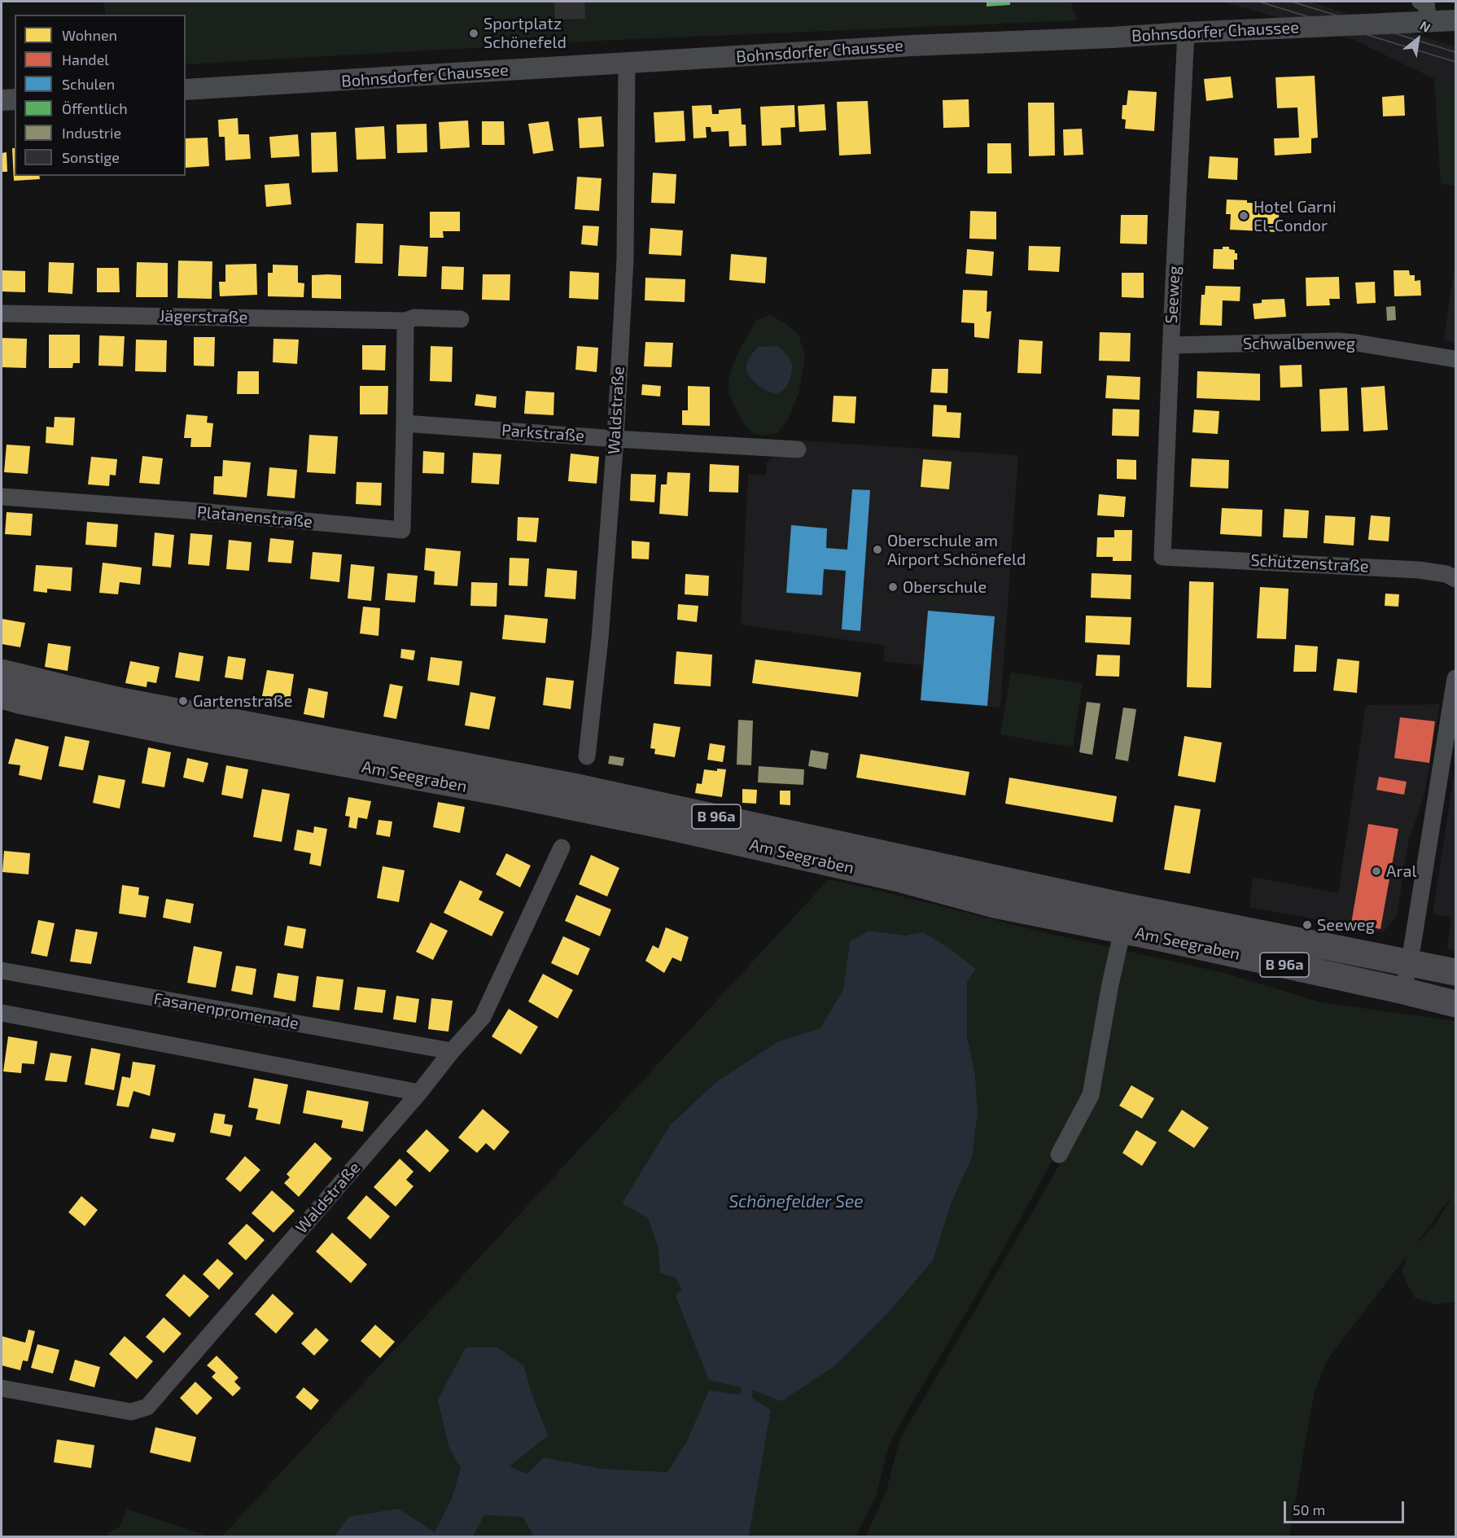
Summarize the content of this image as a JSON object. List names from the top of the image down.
{
  "streets": {
    "main road": ["Am Seegraben", "B 96a"],
    "street": [
      "Bohnsdorfer Chaussee",
      "Seeweg",
      "Jägerstraße",
      "Schwalbenweg",
      "Waldstraße",
      "Parkstraße",
      "Platanenstraße",
      "Schützenstraße",
      "Fasanenpromenade"
    ]
  },
  "crossings": [
    ["Bohnsdorfer Chaussee", "Seeweg"],
    ["Bohnsdorfer Chaussee", "Waldstraße"],
    ["Seeweg", "Schwalbenweg"],
    ["Seeweg", "Schützenstraße"],
    ["Waldstraße", "Parkstraße"],
    ["Waldstraße", "Fasanenpromenade"],
    ["Parkstraße", "Platanenstraße"]
  ],
  "water": ["Schönefelder See"],
  "places": [
    "Sportplatz Schönefeld",
    "Hotel Garni El-Condor",
    "Oberschule am Airport Schönefeld",
    "Oberschule",
    "Gartenstraße",
    "Aral",
    "Seeweg"
  ],
  "legend": [
    "Wohnen",
    "Handel",
    "Schulen",
    "Öffentlich",
    "Industrie",
    "Sonstige"
  ],
  "scale_bar": "50 m",
  "north": "top right"
}
